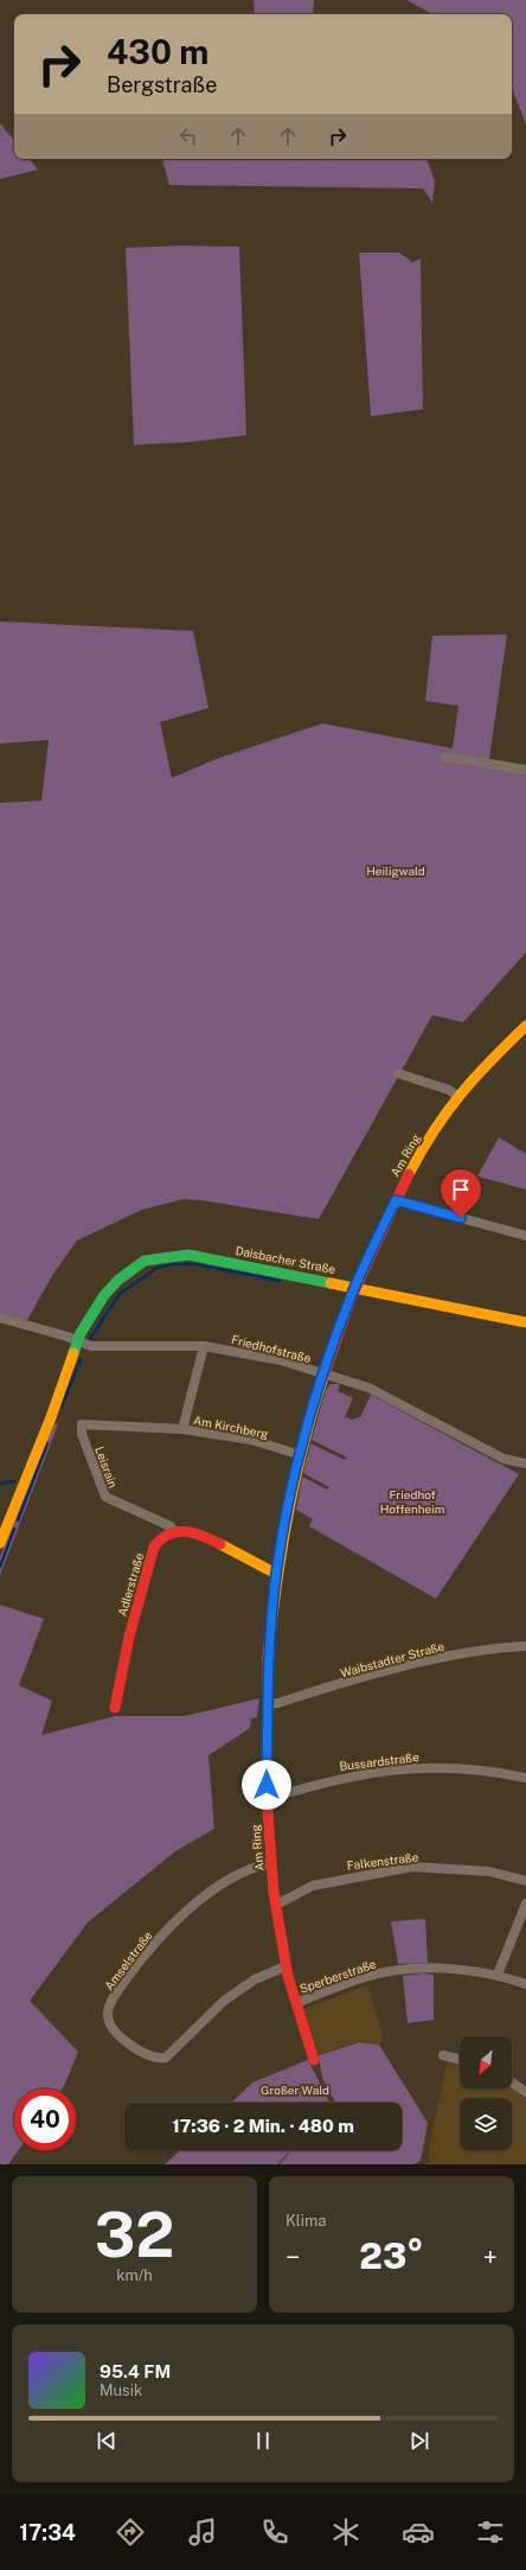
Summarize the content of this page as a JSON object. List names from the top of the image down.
{
  "streets": {
    "street": [
      "Am Ring",
      "Daisbacher Straße",
      "Friedhofstraße",
      "Am Kirchberg",
      "Leisrain",
      "Adlerstraße",
      "Waibstadter Straße",
      "Bussardstraße",
      "Falkenstraße",
      "Amselstraße",
      "Sperberstraße"
    ]
  },
  "crossings": [
    ["Am Ring", "Daisbacher Straße"],
    ["Am Ring", "Friedhofstraße"],
    ["Am Ring", "Am Kirchberg"],
    ["Am Ring", "Waibstadter Straße"],
    ["Am Ring", "Bussardstraße"],
    ["Am Ring", "Falkenstraße"],
    ["Am Ring", "Amselstraße"],
    ["Am Ring", "Sperberstraße"],
    ["Daisbacher Straße", "Friedhofstraße"],
    ["Friedhofstraße", "Am Kirchberg"],
    ["Am Kirchberg", "Leisrain"],
    ["Leisrain", "Adlerstraße"]
  ],
  "parks": ["Heiligwald", "Friedhof Hoffenheim", "Großer Wald"],
  "north": "bottom left",
  "page": {
    "turn": ["430 m", "Bergstraße"],
    "limit": "40",
    "trip": "17:36 · 2 Min. · 480 m",
    "tile": [
      ["32", "km/h"],
      "Klima"
    ],
    "heat": ["−", "23°", "+"],
    "song": ["95.4 FM", "Musik"],
    "tabs": "17:34"
  }
}
